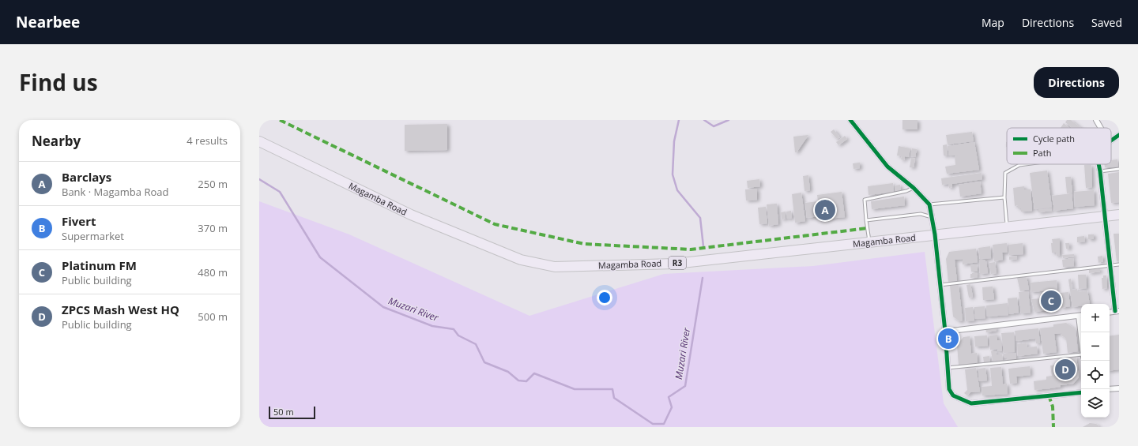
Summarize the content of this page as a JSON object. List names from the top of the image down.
{
  "streets": {
    "highway": ["Magamba Road", "R3"]
  },
  "water": ["Muzari River"],
  "legend": ["Cycle path", "Path"],
  "scale_bar": "50 m",
  "page": {
    "header": "Nearbee",
    "nav": ["Map", "Directions", "Saved"],
    "title": "Find us",
    "buttons": "Directions",
    "heading": ["Nearby", "4 results"],
    "list": [
      {
        "mark": "A",
        "name": "Barclays",
        "note": "Bank · Magamba Road",
        "value": "250 m"
      },
      {
        "mark": "B",
        "name": "Fivert",
        "note": "Supermarket",
        "value": "370 m"
      },
      {
        "mark": "C",
        "name": "Platinum FM",
        "note": "Public building",
        "value": "480 m"
      },
      {
        "mark": "D",
        "name": "ZPCS Mash West HQ",
        "note": "Public building",
        "value": "500 m"
      }
    ],
    "pins": [
      "A",
      "C",
      "B",
      "D"
    ],
    "map_buttons": ["+", "−"],
    "scale": "50 m"
  }
}
